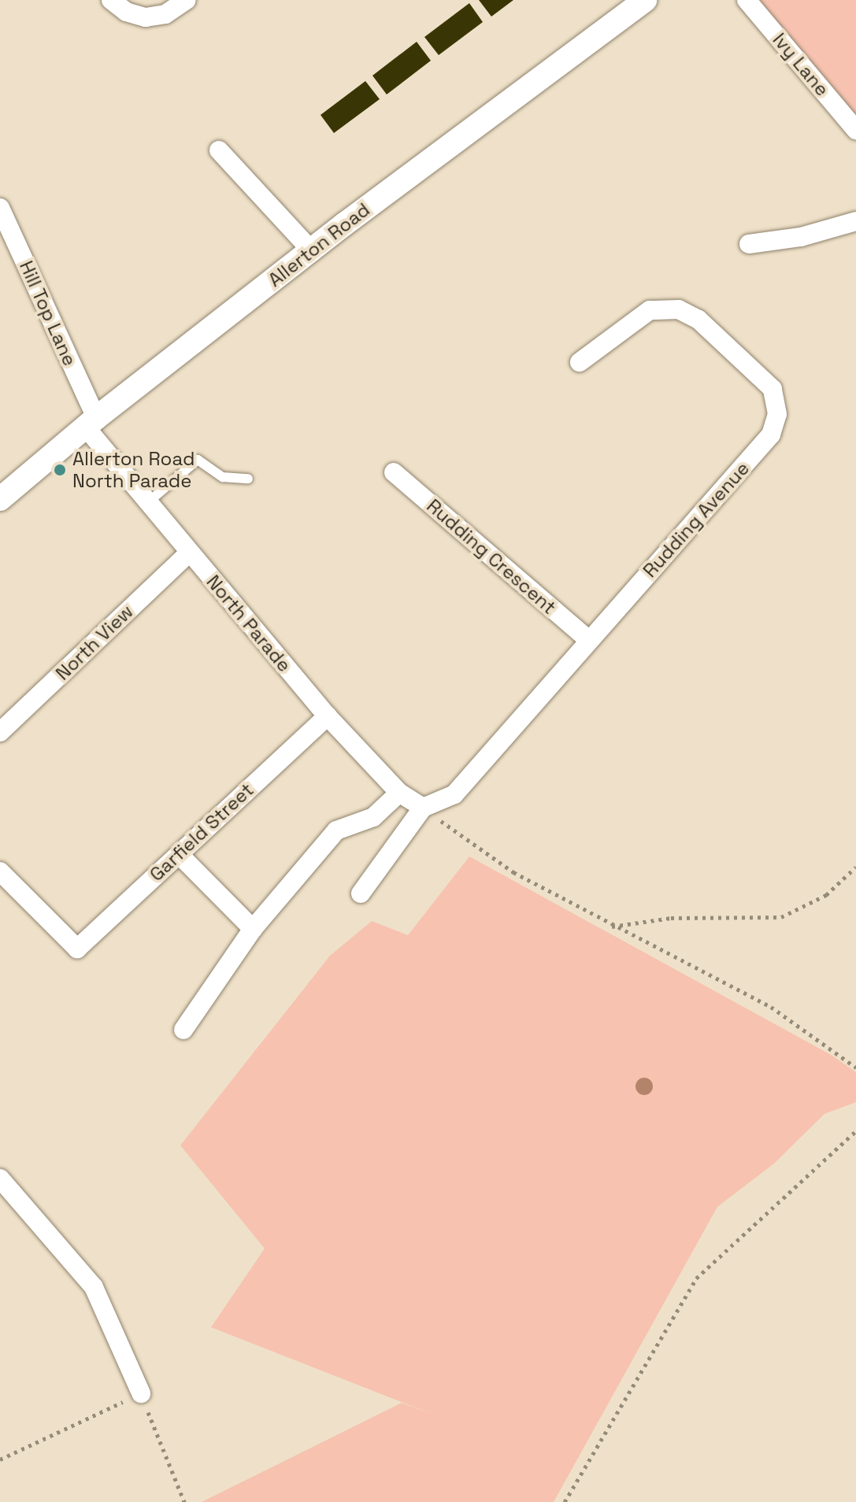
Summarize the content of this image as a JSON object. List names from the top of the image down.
{
  "streets": {
    "street": [
      "Ivy Lane",
      "Allerton Road",
      "Hill Top Lane",
      "Rudding Avenue",
      "Rudding Crescent",
      "North Parade",
      "North View",
      "Garfield Street"
    ]
  },
  "crossings": [
    ["Allerton Road", "Hill Top Lane"],
    ["Allerton Road", "North Parade"],
    ["Hill Top Lane", "North Parade"],
    ["Rudding Avenue", "Rudding Crescent"],
    ["Rudding Avenue", "North Parade"],
    ["North Parade", "North View"],
    ["North Parade", "Garfield Street"]
  ],
  "places": ["Allerton Road North Parade"]
}
